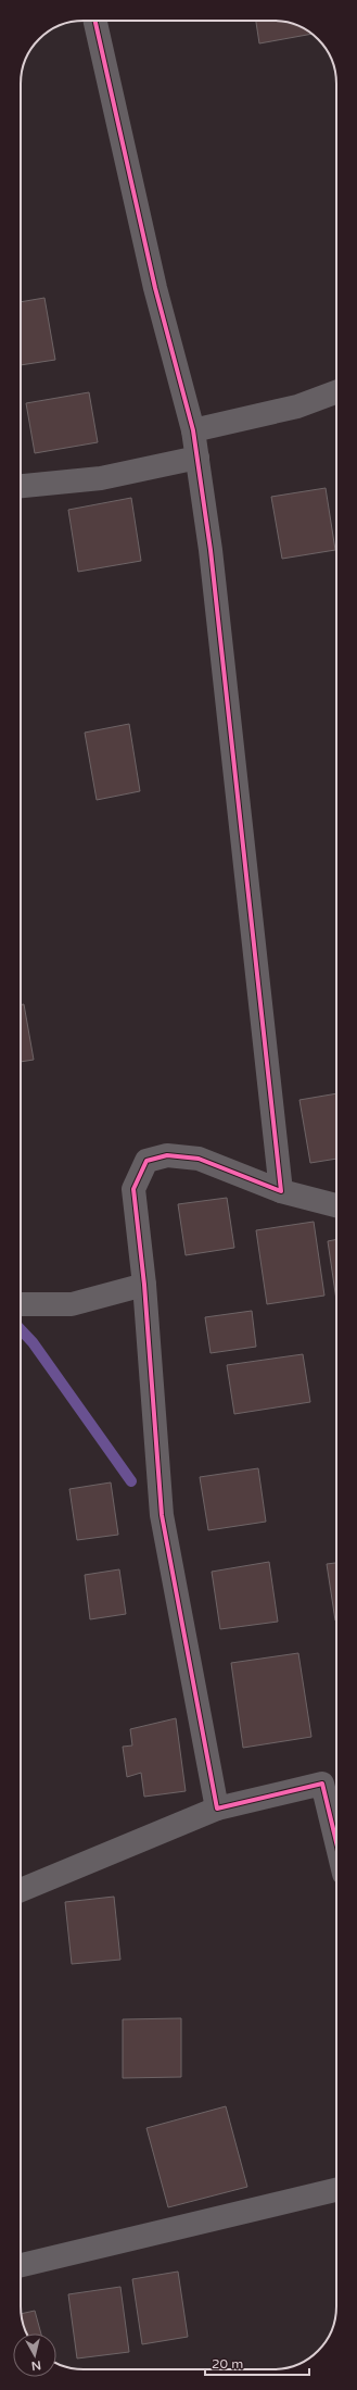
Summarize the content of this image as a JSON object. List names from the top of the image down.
{
  "scale_bar": "20 m",
  "north": "bottom"
}
